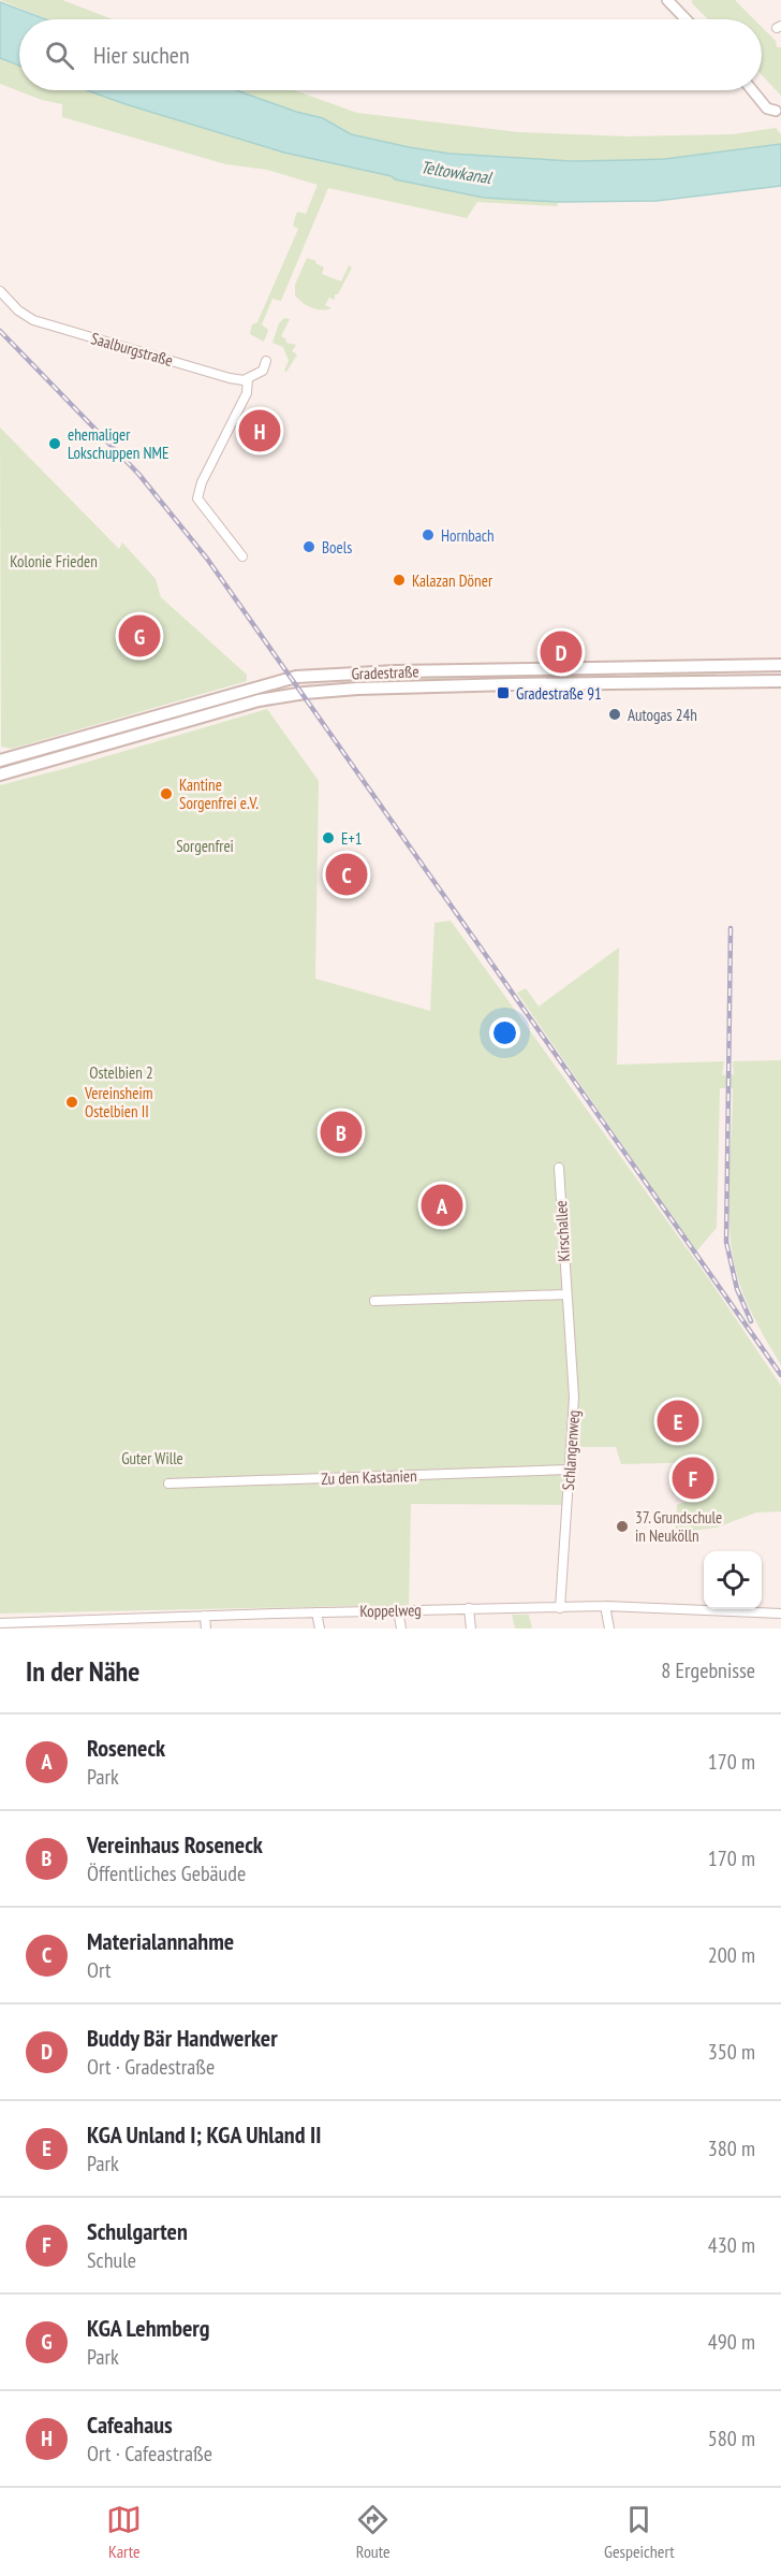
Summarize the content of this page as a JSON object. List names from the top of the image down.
{
  "streets": {
    "main road": ["Gradestraße"],
    "street": [
      "Saalburgstraße",
      "Kirschallee",
      "Schlangenweg",
      "Zu den Kastanien",
      "Koppelweg"
    ]
  },
  "crossings": [
    ["Kirschallee", "Schlangenweg"],
    ["Schlangenweg", "Zu den Kastanien"],
    ["Schlangenweg", "Koppelweg"]
  ],
  "water": ["Teltowkanal"],
  "parks": [
    "Kolonie Frieden",
    "Sorgenfrei",
    "Ostelbien 2",
    "Guter Wille"
  ],
  "places": {
    "other": [
      "ehemaliger Lokschuppen NME",
      "Hornbach",
      "Boels",
      "Kalazan Döner",
      "Autogas 24h",
      "Kantine Sorgenfrei e.V.",
      "E+1",
      "Vereinsheim Ostelbien II",
      "37. Grundschule in Neukölln"
    ],
    "transit": ["Gradestraße 91"]
  },
  "page": {
    "search": "Hier suchen",
    "pins": [
      "H",
      "G",
      "D",
      "C",
      "B",
      "A",
      "E",
      "F"
    ],
    "heading": ["In der Nähe", "8 Ergebnisse"],
    "list": [
      {
        "mark": "A",
        "name": "Roseneck",
        "note": "Park",
        "value": "170 m"
      },
      {
        "mark": "B",
        "name": "Vereinhaus Roseneck",
        "note": "Öffentliches Gebäude",
        "value": "170 m"
      },
      {
        "mark": "C",
        "name": "Materialannahme",
        "note": "Ort",
        "value": "200 m"
      },
      {
        "mark": "D",
        "name": "Buddy Bär Handwerker",
        "note": "Ort · Gradestraße",
        "value": "350 m"
      },
      {
        "mark": "E",
        "name": "KGA Unland I; KGA Uhland II",
        "note": "Park",
        "value": "380 m"
      },
      {
        "mark": "F",
        "name": "Schulgarten",
        "note": "Schule",
        "value": "430 m"
      },
      {
        "mark": "G",
        "name": "KGA Lehmberg",
        "note": "Park",
        "value": "490 m"
      },
      {
        "mark": "H",
        "name": "Cafeahaus",
        "note": "Ort · Cafeastraße",
        "value": "580 m"
      }
    ],
    "nav": ["Karte", "Route", "Gespeichert"]
  }
}
